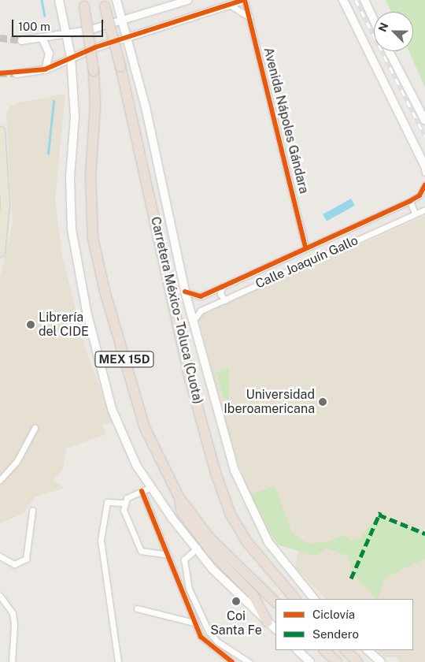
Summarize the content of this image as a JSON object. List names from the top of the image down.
{
  "streets": {
    "highway": ["Carretera México - Toluca (Cuota)", "MEX 15D"],
    "street": ["Avenida Nápoles Gándara", "Calle Joaquín Gallo"]
  },
  "crossings": [
    ["Avenida Nápoles Gándara", "Calle Joaquín Gallo"]
  ],
  "places": ["Librería del CIDE", "Universidad Iberoamericana", "Coi Santa Fe"],
  "legend": ["Ciclovía", "Sendero"],
  "scale_bar": "100 m",
  "north": "top left"
}
